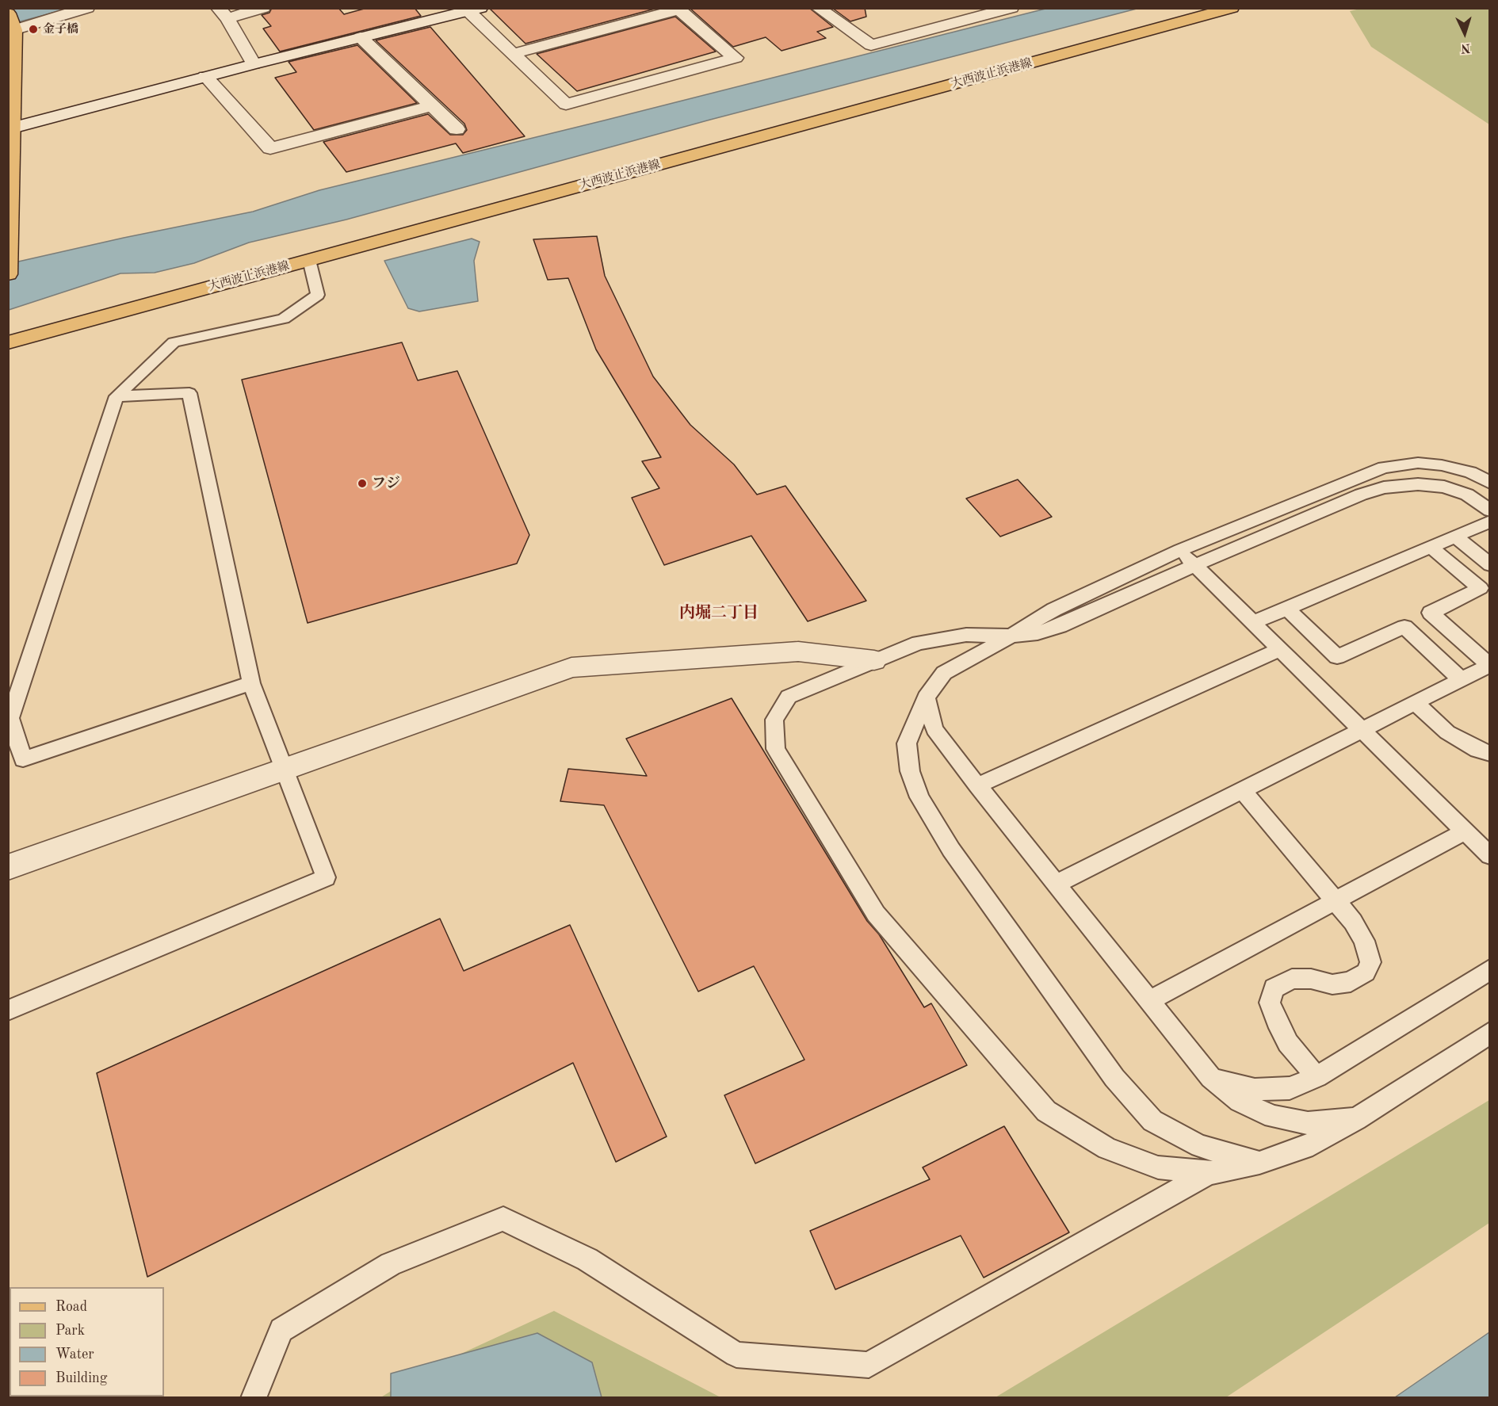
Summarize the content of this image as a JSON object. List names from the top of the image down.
{
  "streets": {
    "main road": ["大西波止浜港線"]
  },
  "districts": ["内堀二丁目"],
  "places": ["金子橋", "フジ"],
  "legend": [
    "Road",
    "Park",
    "Water",
    "Building"
  ],
  "north": "bottom"
}
